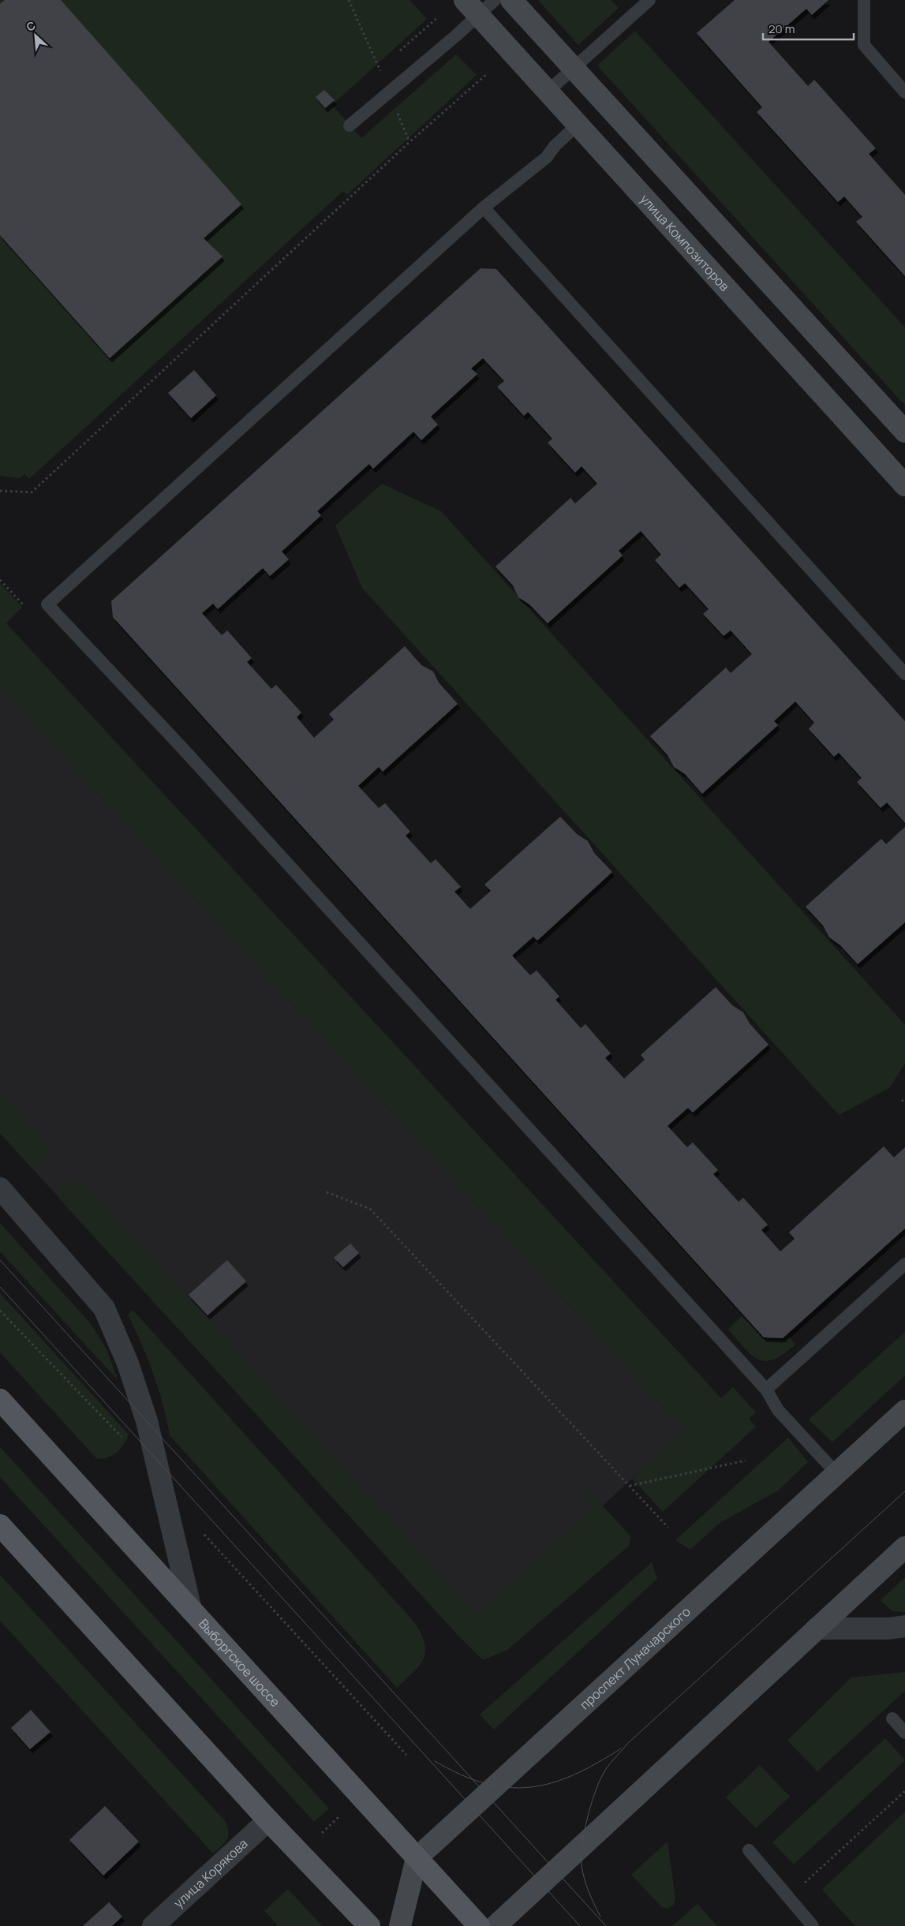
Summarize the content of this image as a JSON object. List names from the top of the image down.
{
  "streets": {
    "main road": ["улица Композиторов", "проспект Луначарского", "Выборгское шоссе"],
    "street": ["улица Корякова"]
  },
  "crossings": [
    ["проспект Луначарского", "Выборгское шоссе"]
  ],
  "scale_bar": "20 m",
  "north": "top left"
}
